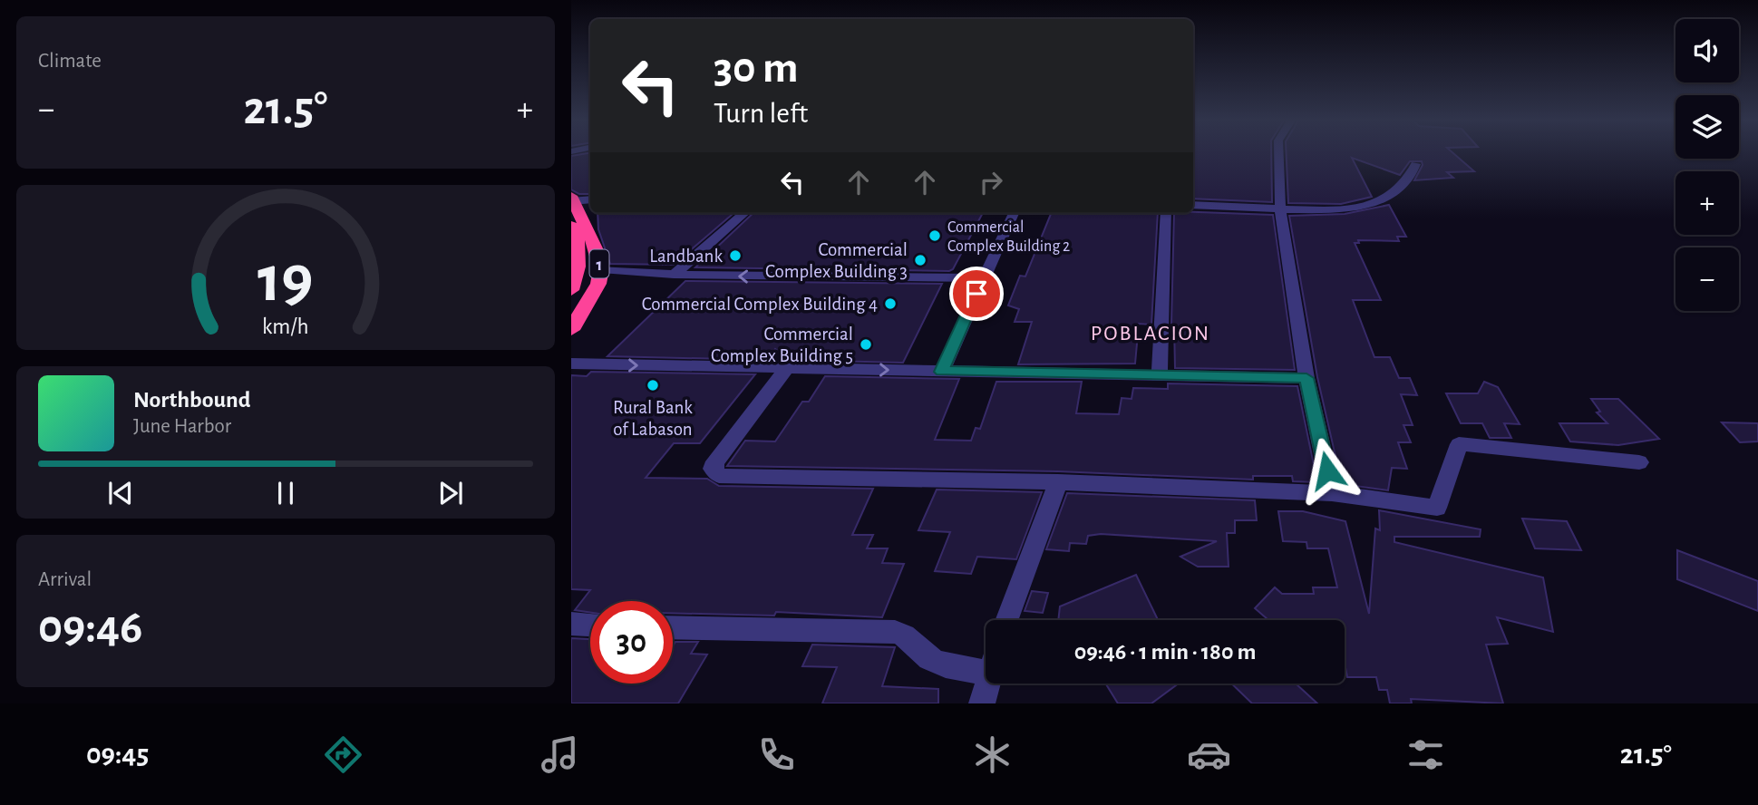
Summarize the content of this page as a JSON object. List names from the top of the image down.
{
  "streets": {
    "highway": ["1"]
  },
  "districts": ["POBLACION"],
  "places": [
    "Commercial Complex Building 2",
    "Landbank",
    "Commercial Complex Building 3",
    "Commercial Complex Building 4",
    "Commercial Complex Building 5",
    "Rural Bank of Labason"
  ],
  "page": {
    "tile": [
      "Climate",
      ["Arrival", "09:46"]
    ],
    "map_buttons": ["+", "−"],
    "turn": ["30 m", "Turn left"],
    "heat": ["−", "21.5°", "+"],
    "song": ["Northbound", "June Harbor"],
    "limit": "30",
    "trip": "09:46 · 1 min · 180 m",
    "tabs": ["09:45", "21.5°"],
    "gauge": ["19", "km/h"]
  }
}
